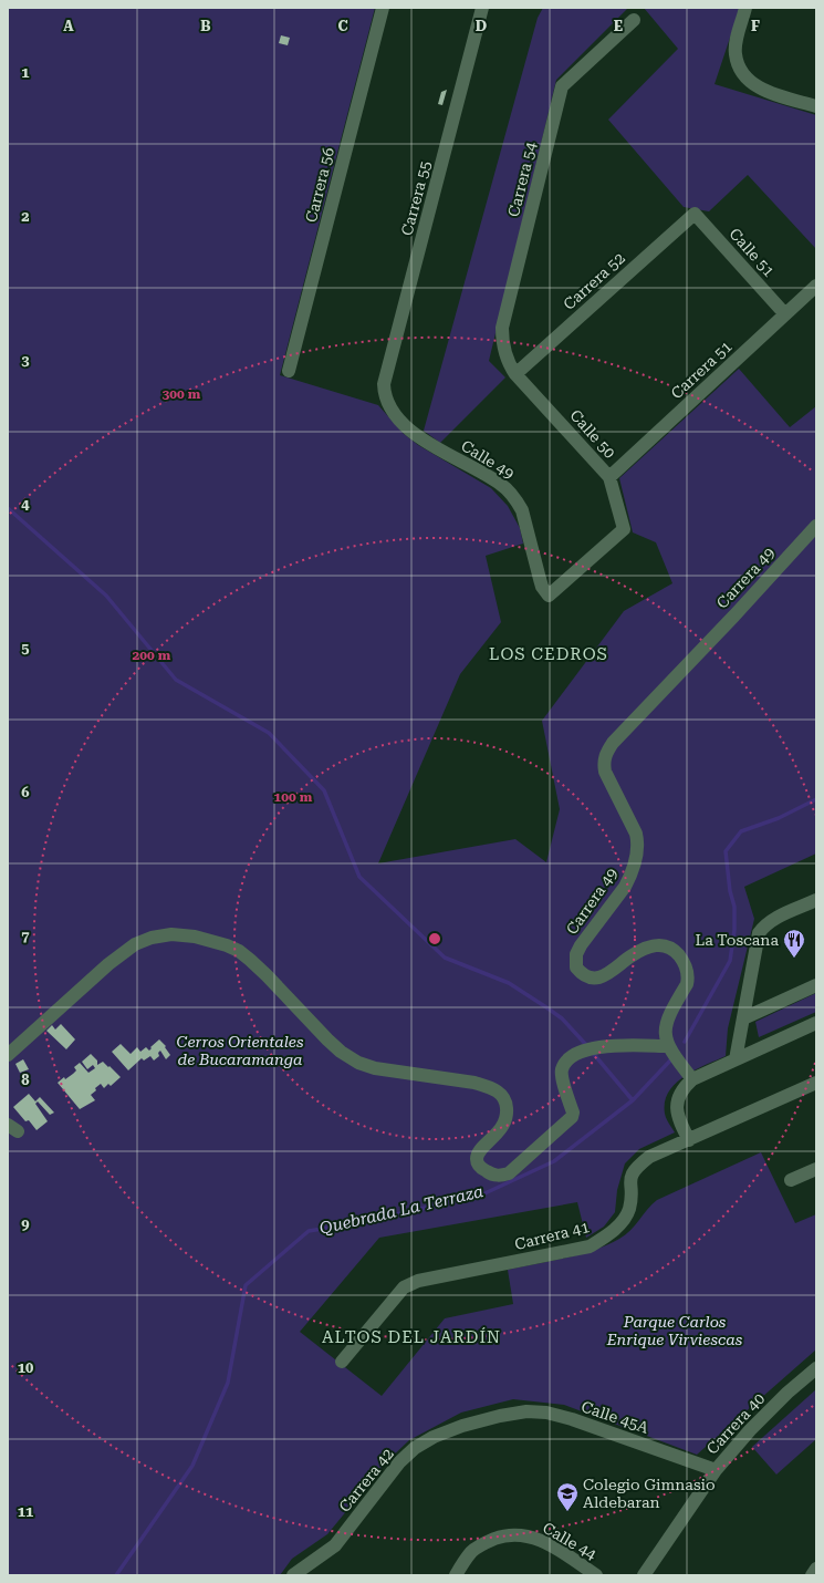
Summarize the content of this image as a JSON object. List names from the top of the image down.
{
  "streets": {
    "street": [
      "Carrera 54",
      "Carrera 56",
      "Carrera 55",
      "Calle 51",
      "Carrera 52",
      "Carrera 51",
      "Calle 50",
      "Calle 49",
      "Carrera 49",
      "Carrera 41",
      "Calle 45A",
      "Carrera 40",
      "Carrera 42",
      "Calle 44"
    ]
  },
  "crossings": [
    ["Carrera 54", "Carrera 52"],
    ["Carrera 54", "Calle 50"],
    ["Carrera 55", "Calle 49"],
    ["Calle 51", "Carrera 52"],
    ["Calle 51", "Carrera 51"],
    ["Carrera 52", "Calle 50"],
    ["Carrera 51", "Calle 50"],
    ["Calle 50", "Calle 49"],
    ["Calle 45A", "Carrera 40"],
    ["Calle 45A", "Carrera 42"]
  ],
  "districts": ["LOS CEDROS", "ALTOS DEL JARDÍN"],
  "water": ["Quebrada La Terraza"],
  "parks": ["Cerros Orientales de Bucaramanga", "Parque Carlos Enrique Virviescas"],
  "places": {
    "restaurant": ["La Toscana"],
    "school or university": ["Colegio Gimnasio Aldebaran"]
  },
  "grid": {
    "columns": [
      "A",
      "B",
      "C",
      "D",
      "E",
      "F"
    ],
    "rows": [
      "1",
      "2",
      "3",
      "4",
      "5",
      "6",
      "7",
      "8",
      "9",
      "10",
      "11"
    ]
  },
  "rings": ["300 m", "200 m", "100 m"]
}
